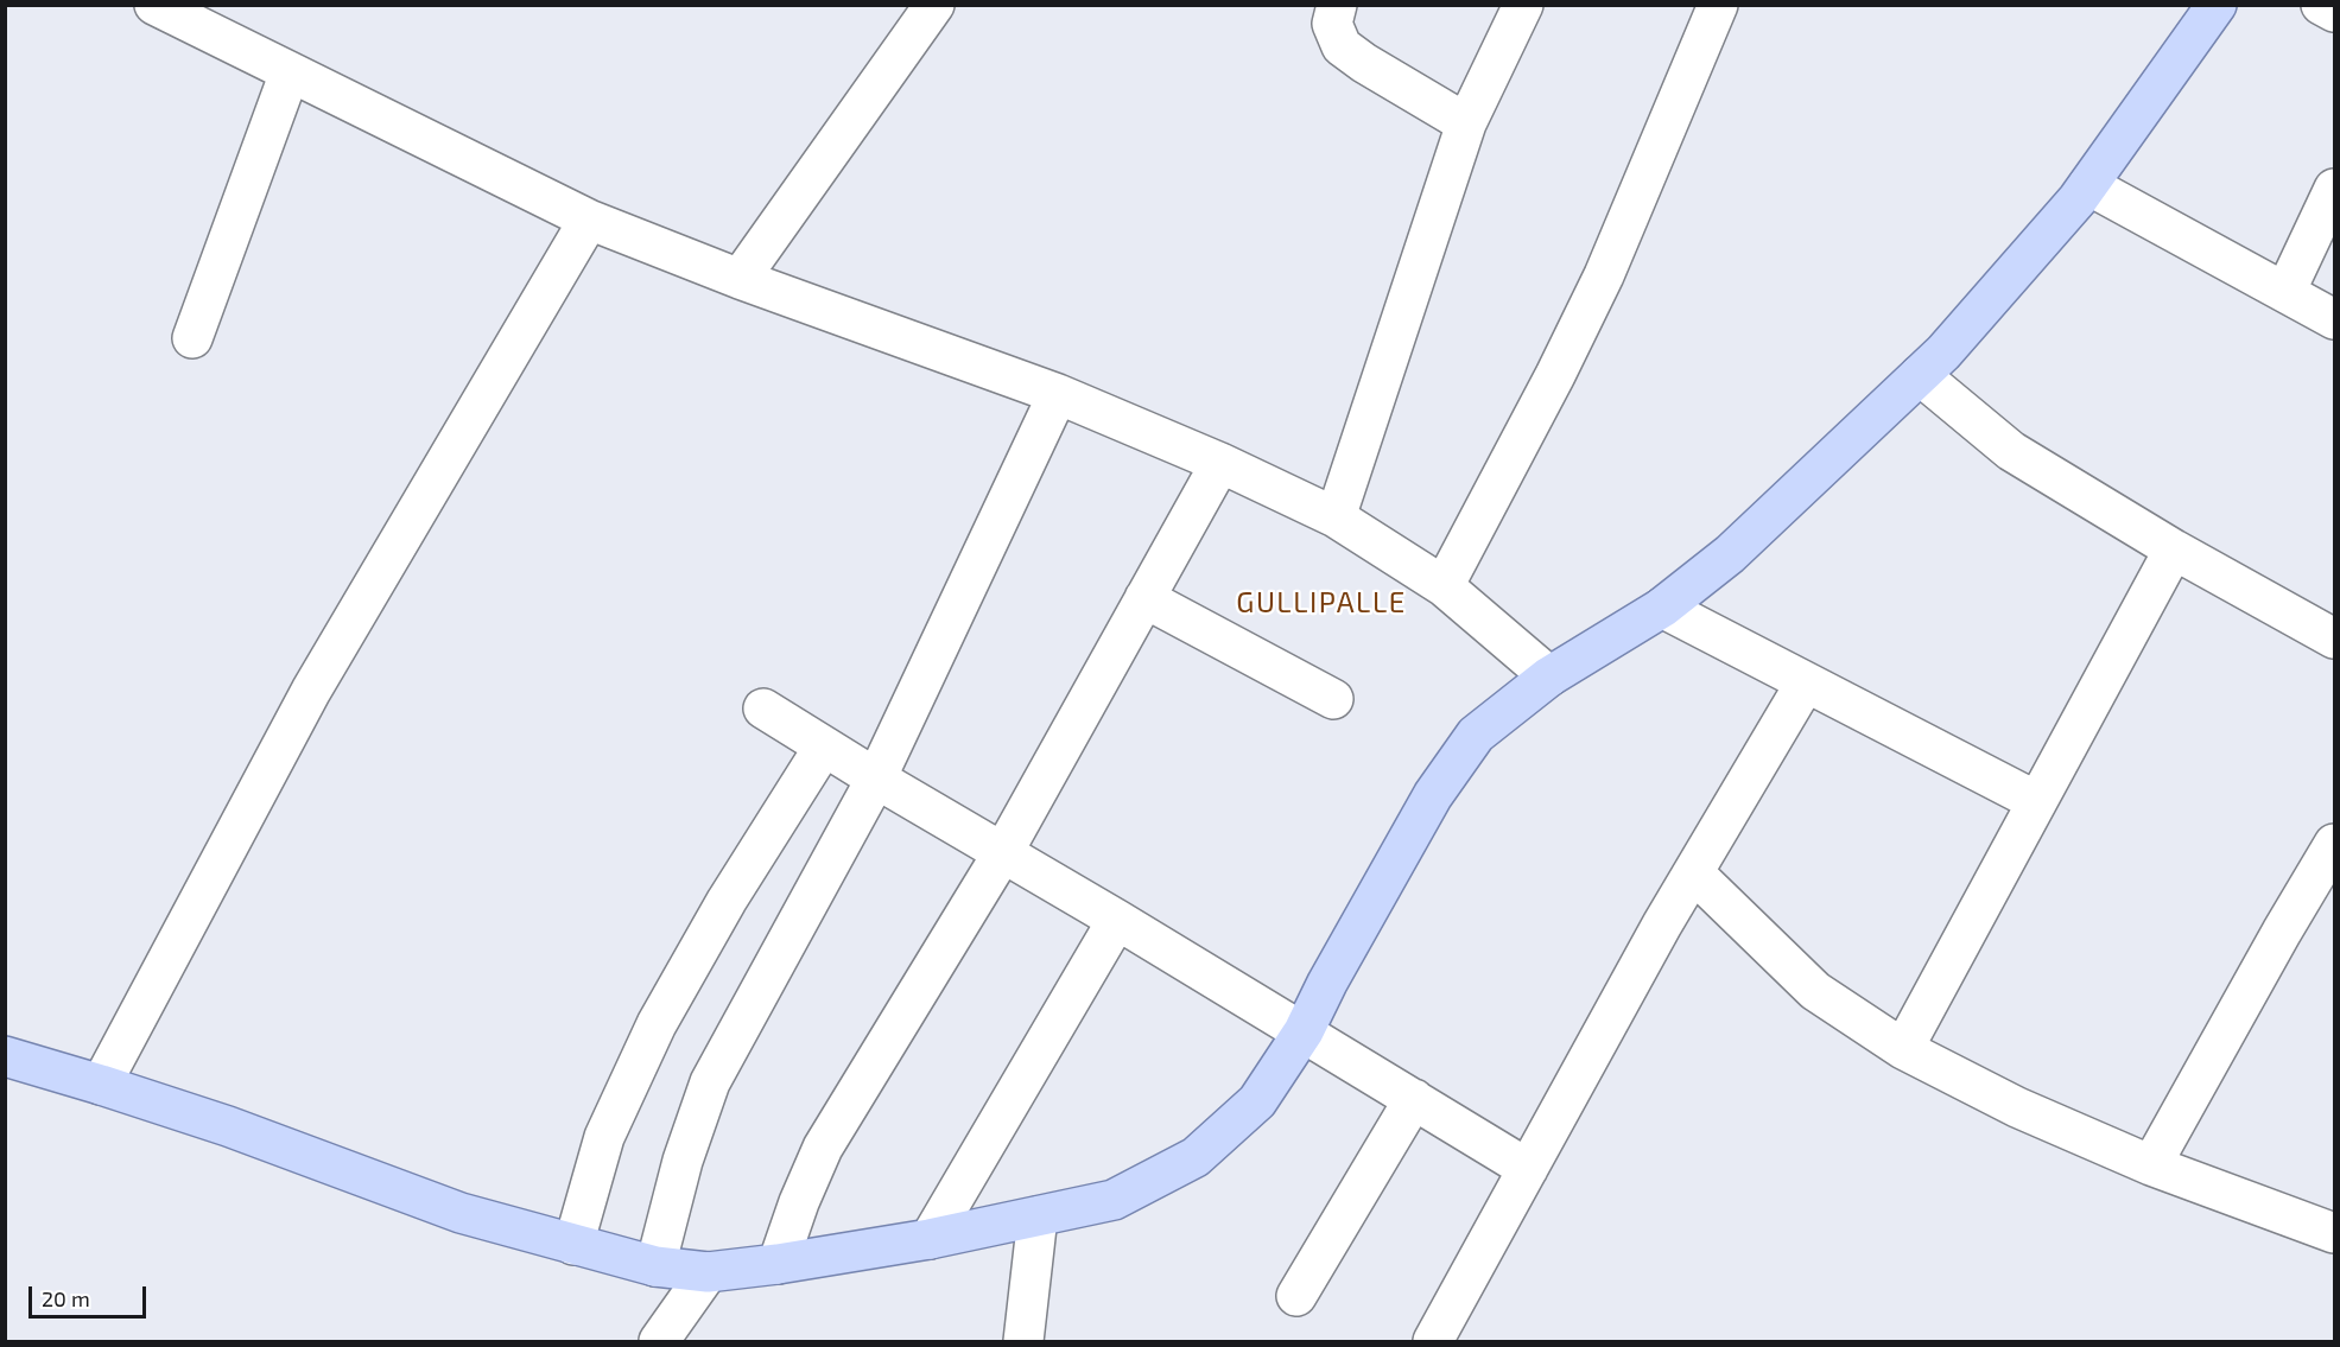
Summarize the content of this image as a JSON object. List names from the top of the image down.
{
  "districts": ["GULLIPALLE"],
  "scale_bar": "20 m"
}
